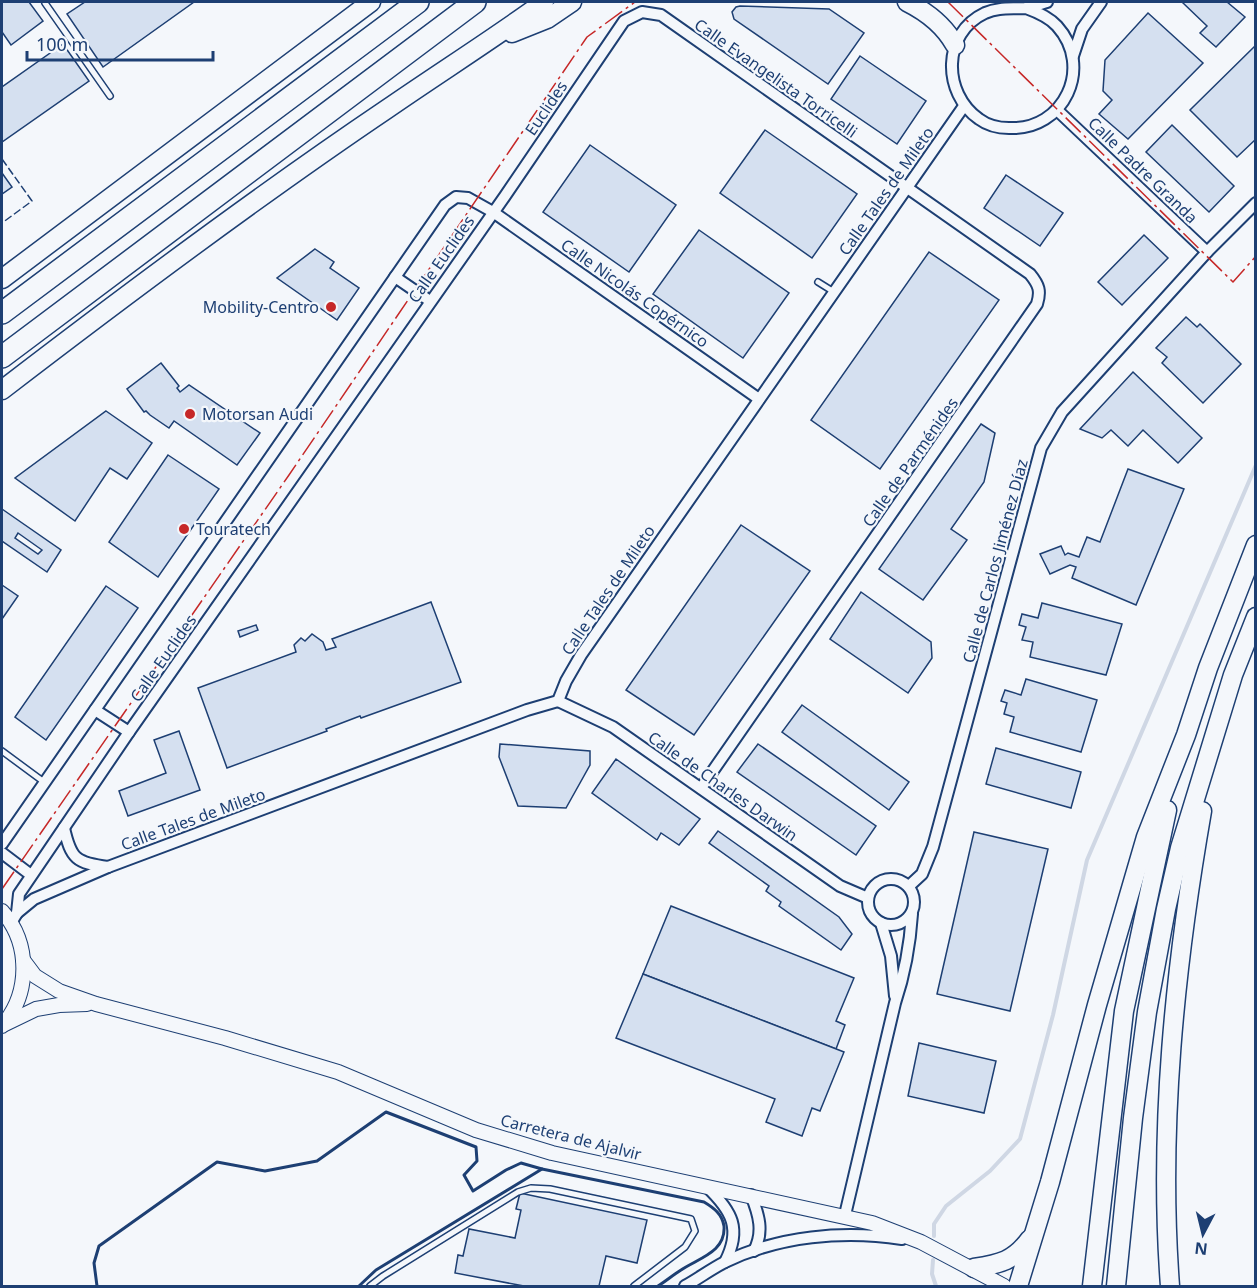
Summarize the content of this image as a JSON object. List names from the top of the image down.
{
  "streets": {
    "street": [
      "Calle Evangelista Torricelli",
      "Euclides",
      "Calle Padre Granda",
      "Calle Tales de Mileto",
      "Calle Euclides",
      "Calle Nicolás Copérnico",
      "Calle de Parménides",
      "Calle de Carlos Jiménez Díaz",
      "Calle de Charles Darwin",
      "Carretera de Ajalvir"
    ]
  },
  "crossings": [
    ["Calle Evangelista Torricelli", "Euclides"],
    ["Calle Evangelista Torricelli", "Calle Tales de Mileto"],
    ["Calle Evangelista Torricelli", "Calle de Parménides"],
    ["Euclides", "Calle Euclides"],
    ["Euclides", "Calle Nicolás Copérnico"],
    ["Calle Padre Granda", "Calle Tales de Mileto"],
    ["Calle Padre Granda", "Calle de Carlos Jiménez Díaz"],
    ["Calle Tales de Mileto", "Calle Euclides"],
    ["Calle Tales de Mileto", "Calle Nicolás Copérnico"],
    ["Calle Tales de Mileto", "Calle de Parménides"],
    ["Calle Tales de Mileto", "Calle de Charles Darwin"],
    ["Calle Euclides", "Calle Nicolás Copérnico"],
    ["Calle de Parménides", "Calle de Charles Darwin"],
    ["Calle de Carlos Jiménez Díaz", "Calle de Charles Darwin"]
  ],
  "places": ["Mobility-Centro", "Motorsan Audi", "Touratech"],
  "scale_bar": "100 m",
  "north": "bottom"
}
